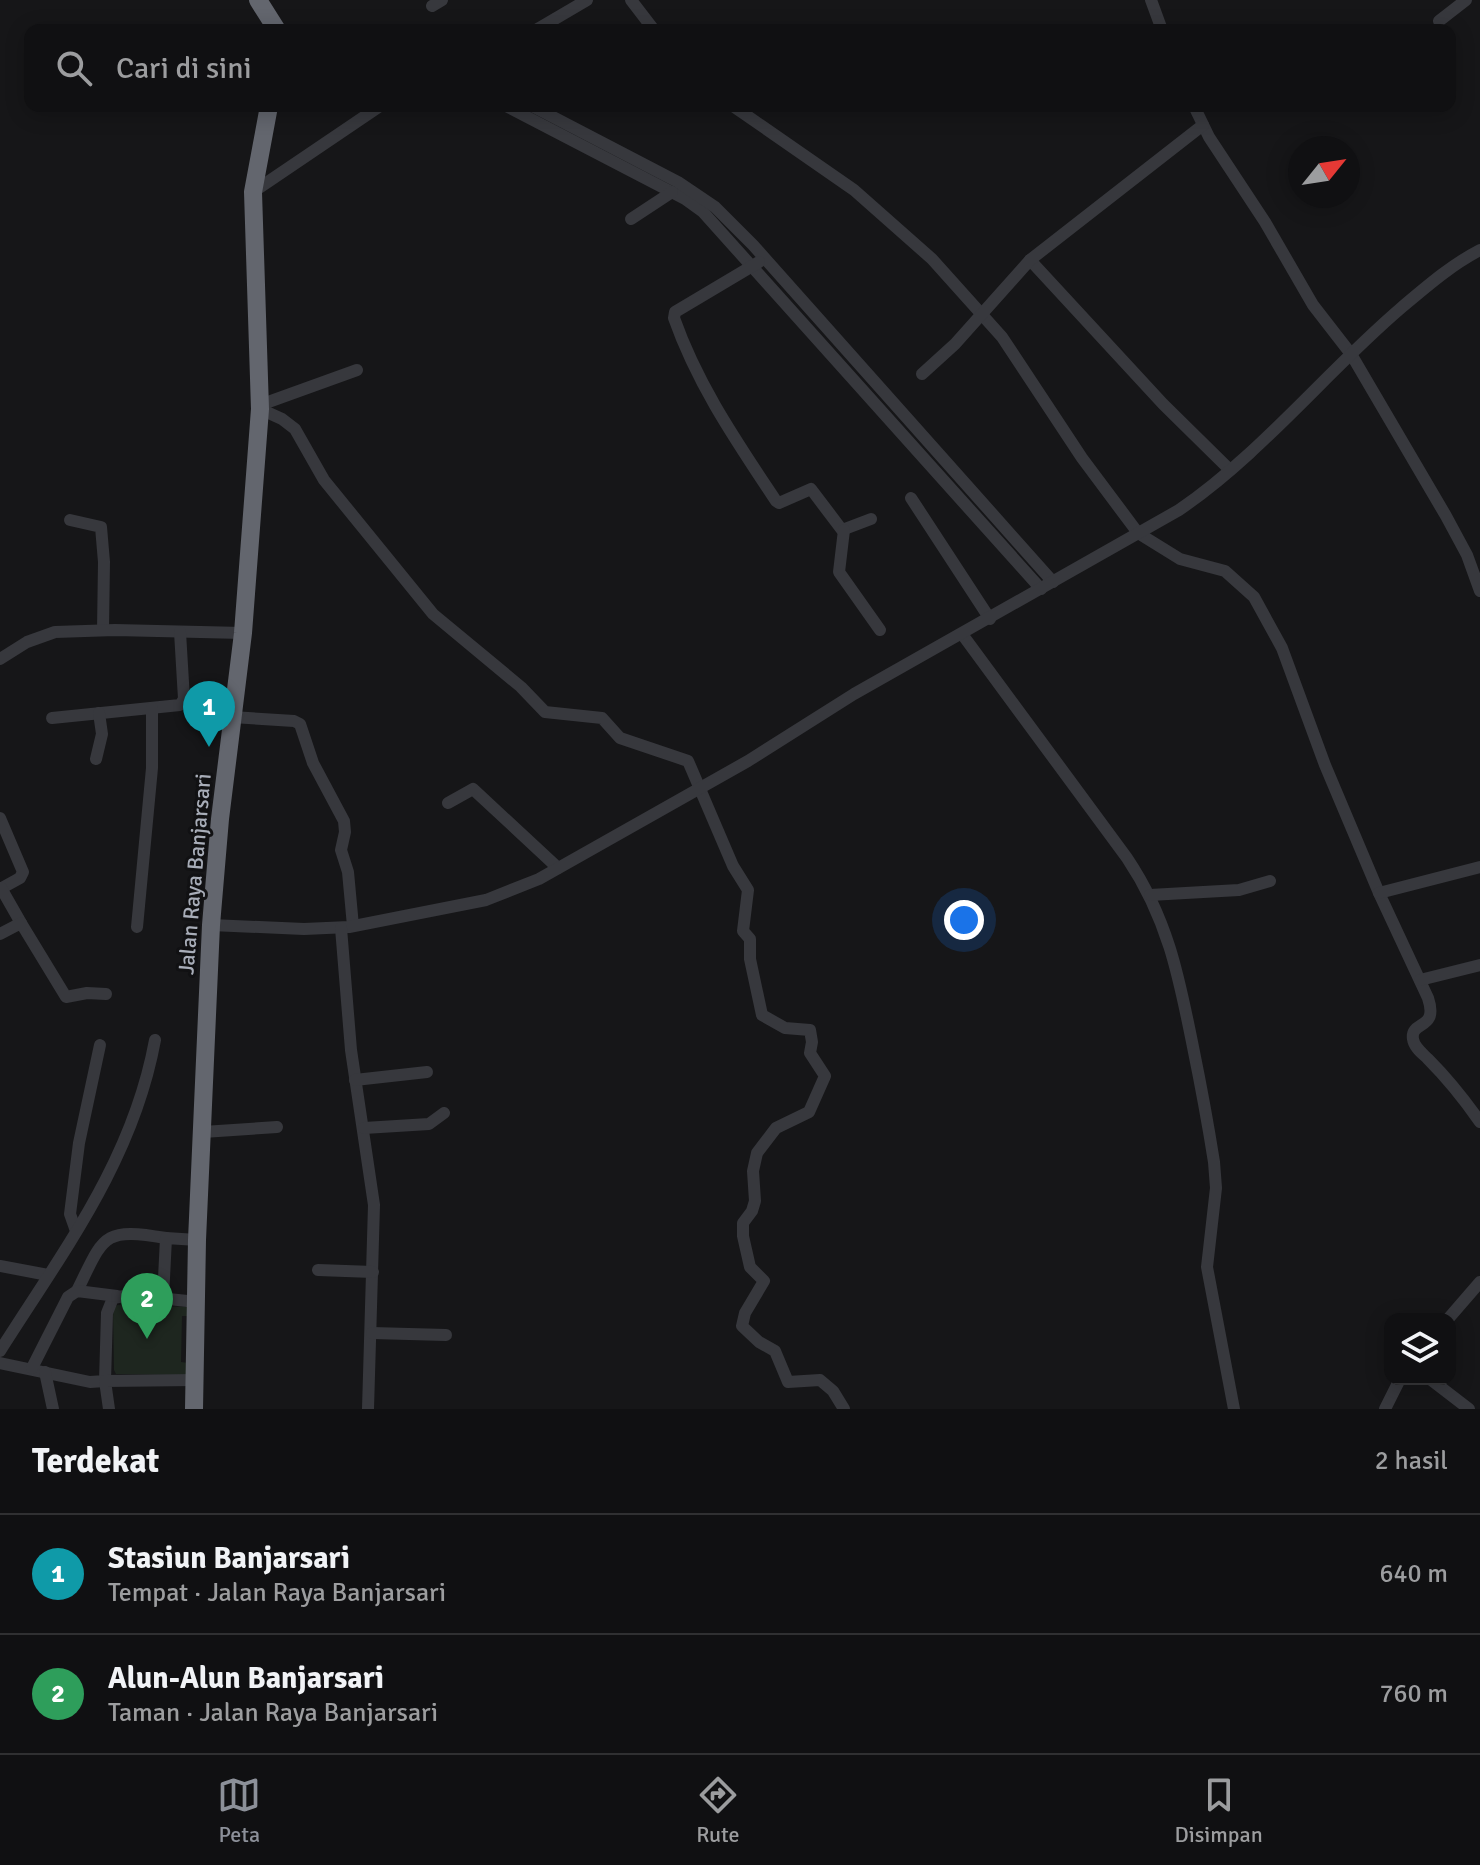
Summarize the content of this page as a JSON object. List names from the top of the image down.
{
  "streets": {
    "highway": ["Jalan Raya Banjarsari"]
  },
  "north": "top right",
  "page": {
    "search": "Cari di sini",
    "pins": ["1", "2"],
    "heading": ["Terdekat", "2 hasil"],
    "list": [
      {
        "mark": "1",
        "name": "Stasiun Banjarsari",
        "note": "Tempat · Jalan Raya Banjarsari",
        "value": "640 m"
      },
      {
        "mark": "2",
        "name": "Alun-Alun Banjarsari",
        "note": "Taman · Jalan Raya Banjarsari",
        "value": "760 m"
      }
    ],
    "nav": ["Peta", "Rute", "Disimpan"]
  }
}
